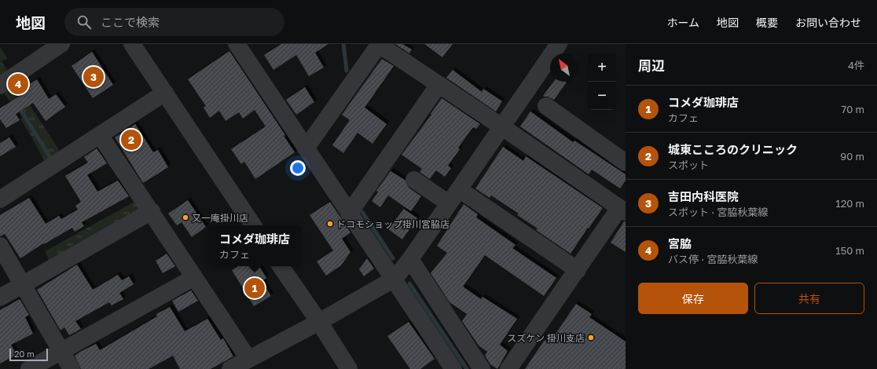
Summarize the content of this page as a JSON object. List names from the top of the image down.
{
  "places": ["又一庵掛川店", "ドコモショップ掛川宮脇店", "スズケン 掛川支店"],
  "scale_bar": "20 m",
  "north": "top left",
  "page": {
    "header": "地図",
    "search": "ここで検索",
    "nav": [
      "ホーム",
      "地図",
      "概要",
      "お問い合わせ"
    ],
    "heading": ["周辺", "4件"],
    "map_buttons": ["+", "−"],
    "pins": [
      "3",
      "4",
      "2",
      "1"
    ],
    "list": [
      {
        "mark": "1",
        "name": "コメダ珈琲店",
        "note": "カフェ",
        "value": "70 m"
      },
      {
        "mark": "2",
        "name": "城東こころのクリニック",
        "note": "スポット",
        "value": "90 m"
      },
      {
        "mark": "3",
        "name": "吉田内科医院",
        "note": "スポット · 宮脇秋葉線",
        "value": "120 m"
      },
      {
        "mark": "4",
        "name": "宮脇",
        "note": "バス停 · 宮脇秋葉線",
        "value": "150 m"
      }
    ],
    "popup": ["コメダ珈琲店", "カフェ"],
    "buttons": ["保存", "共有"],
    "scale": "20 m"
  }
}
